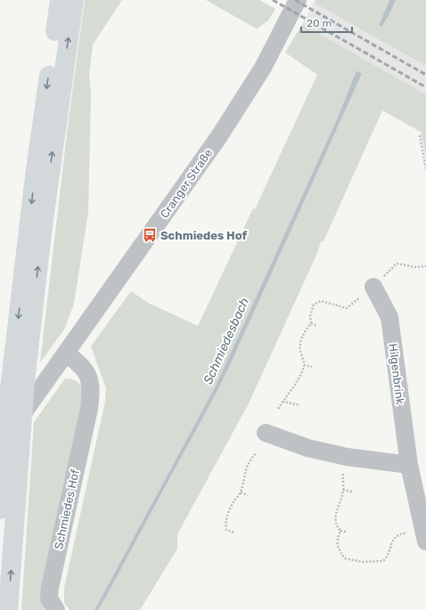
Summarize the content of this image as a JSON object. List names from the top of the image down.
{
  "streets": {
    "street": ["Cranger Straße", "Hilgenbrink", "Schmiedes Hof"]
  },
  "crossings": [
    ["Cranger Straße", "Schmiedes Hof"]
  ],
  "water": ["Schmiedesbach"],
  "places": {
    "bus stop": ["Schmiedes Hof"]
  },
  "scale_bar": "20 m"
}
